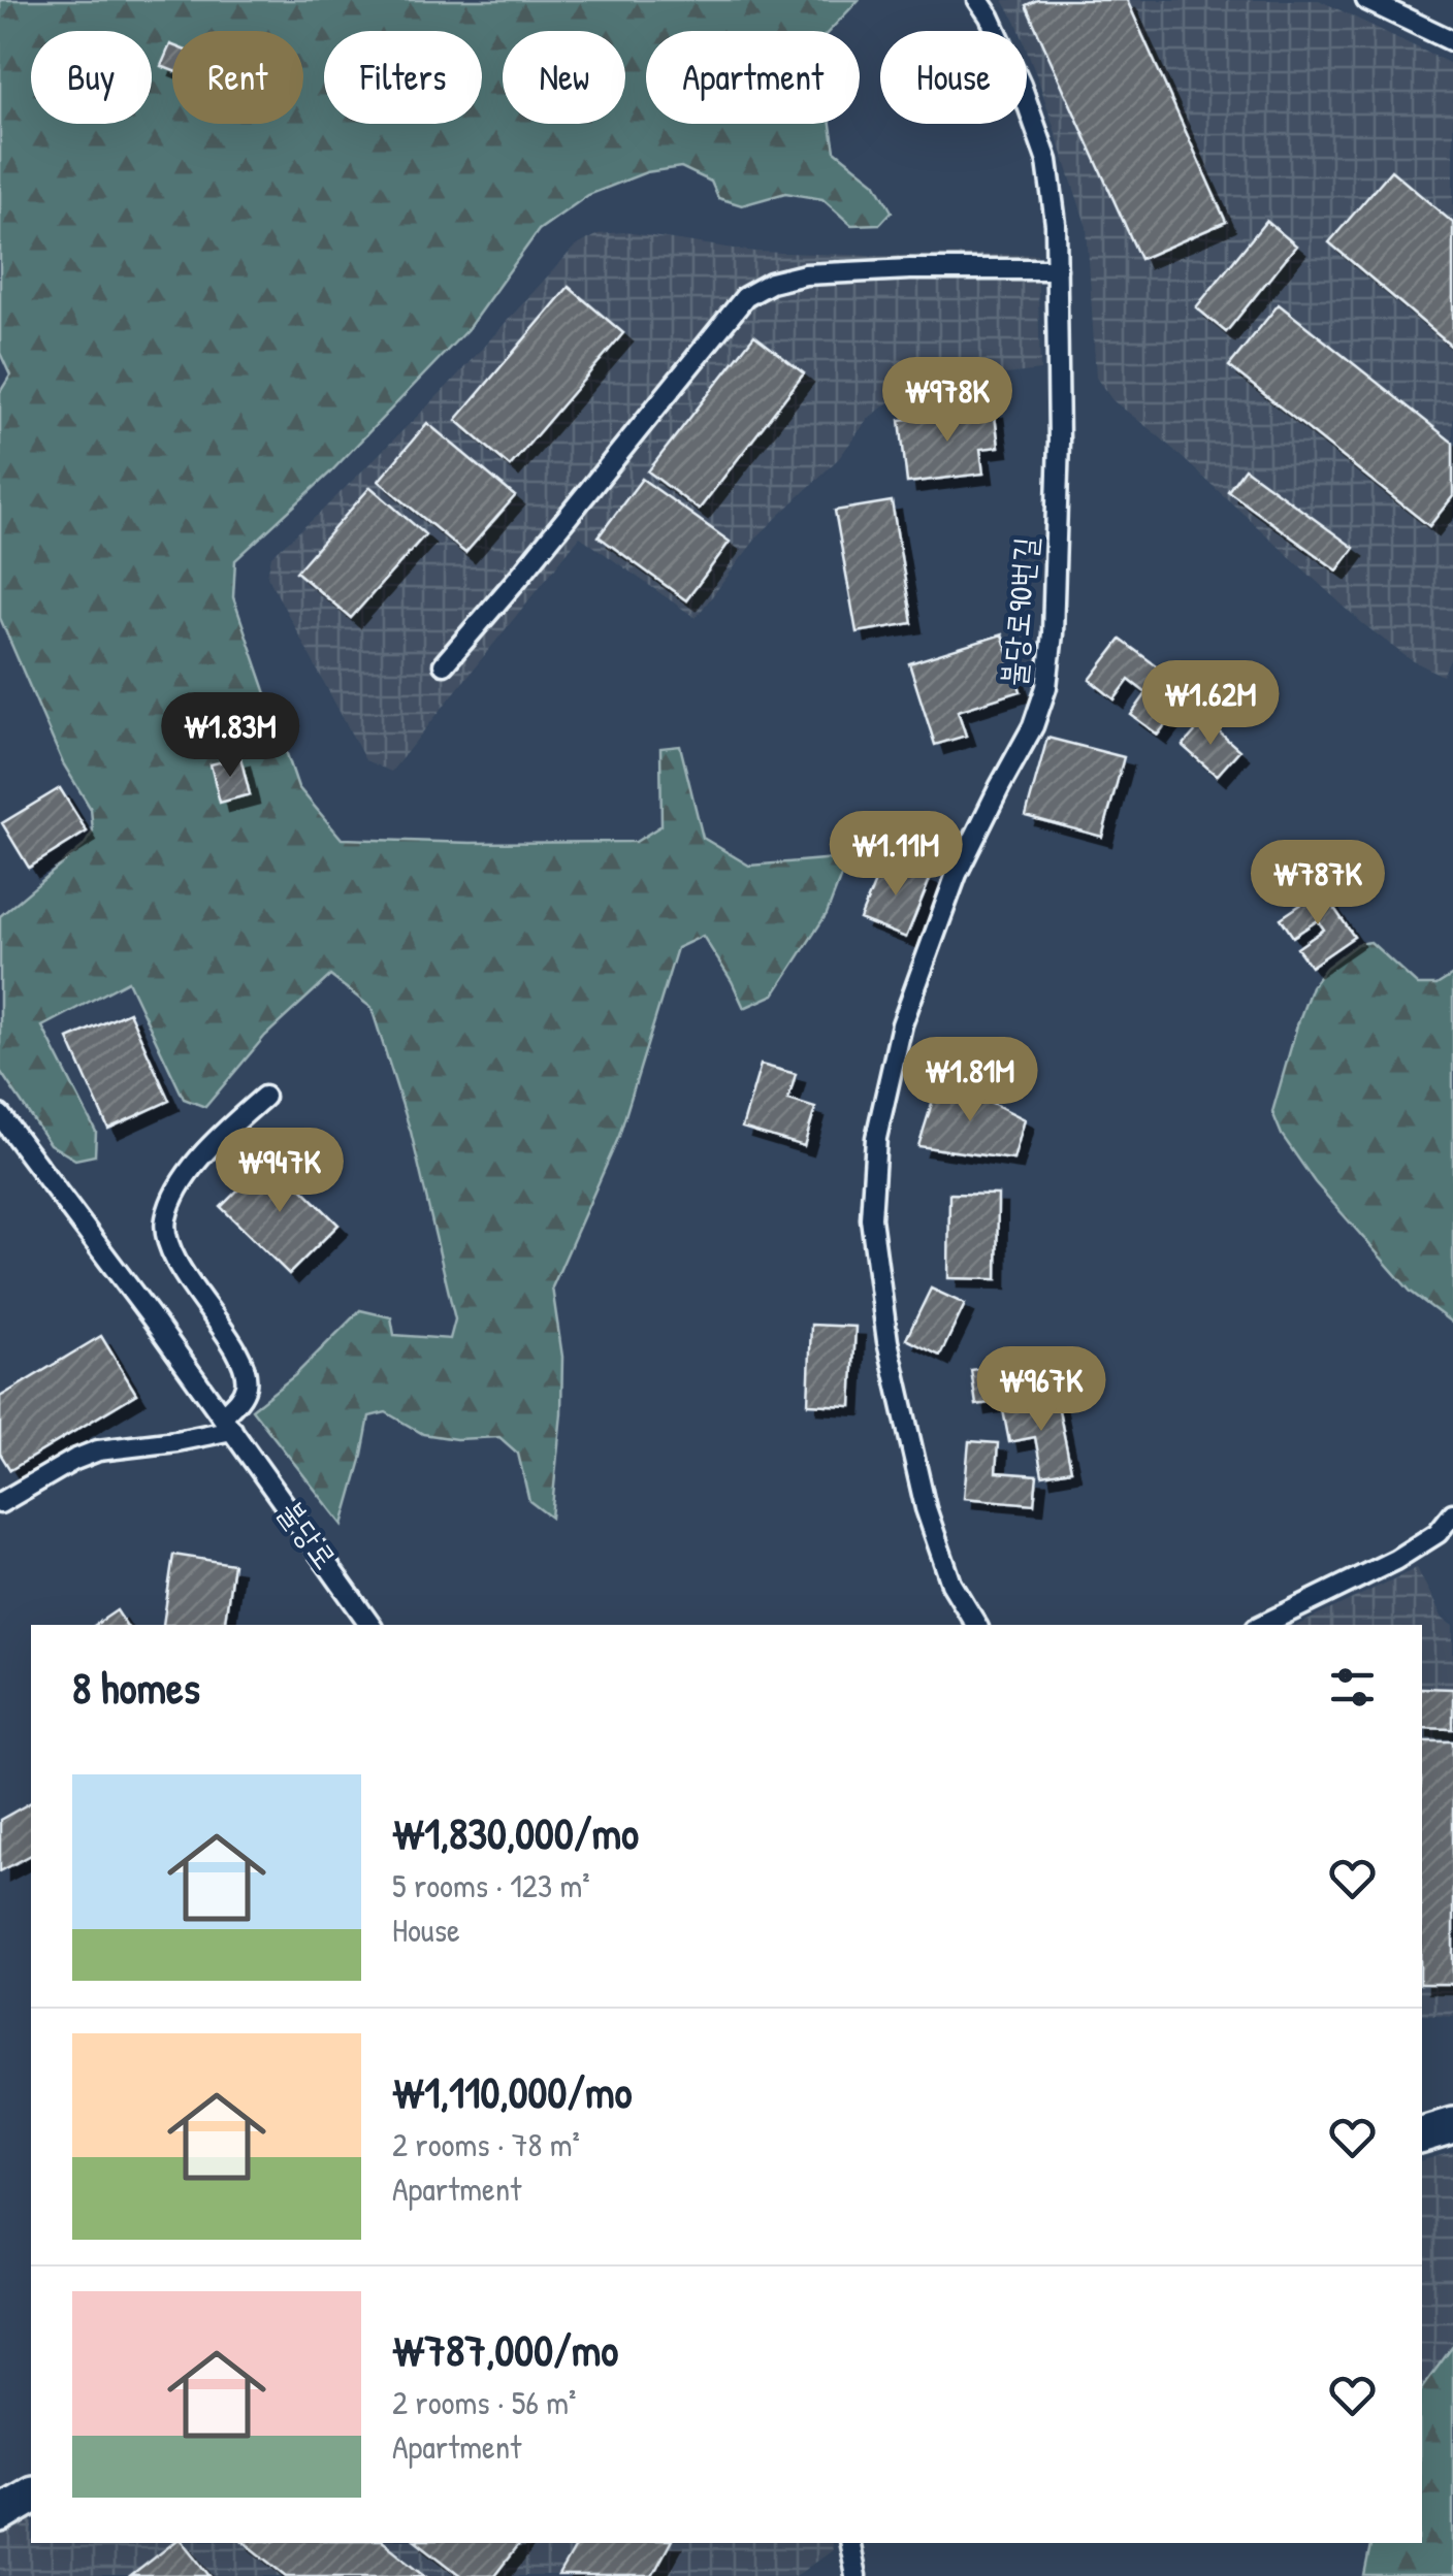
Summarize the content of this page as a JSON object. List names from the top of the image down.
{
  "streets": {
    "lane": ["불당로90번길", "불당로"]
  },
  "page": {
    "chip": [
      "Buy",
      "Rent",
      "Filters",
      "New",
      "Apartment",
      "House"
    ],
    "price": [
      "₩978K",
      "₩1.62M",
      "₩1.83M",
      "₩1.11M",
      "₩787K",
      "₩1.81M",
      "₩947K",
      "₩967K"
    ],
    "heading": "8 homes",
    "list": [
      {
        "name": "₩1,830,000/mo",
        "note": "5 rooms · 123 m² · House"
      },
      {
        "name": "₩1,110,000/mo",
        "note": "2 rooms · 78 m² · Apartment"
      },
      {
        "name": "₩787,000/mo",
        "note": "2 rooms · 56 m² · Apartment"
      }
    ]
  }
}
